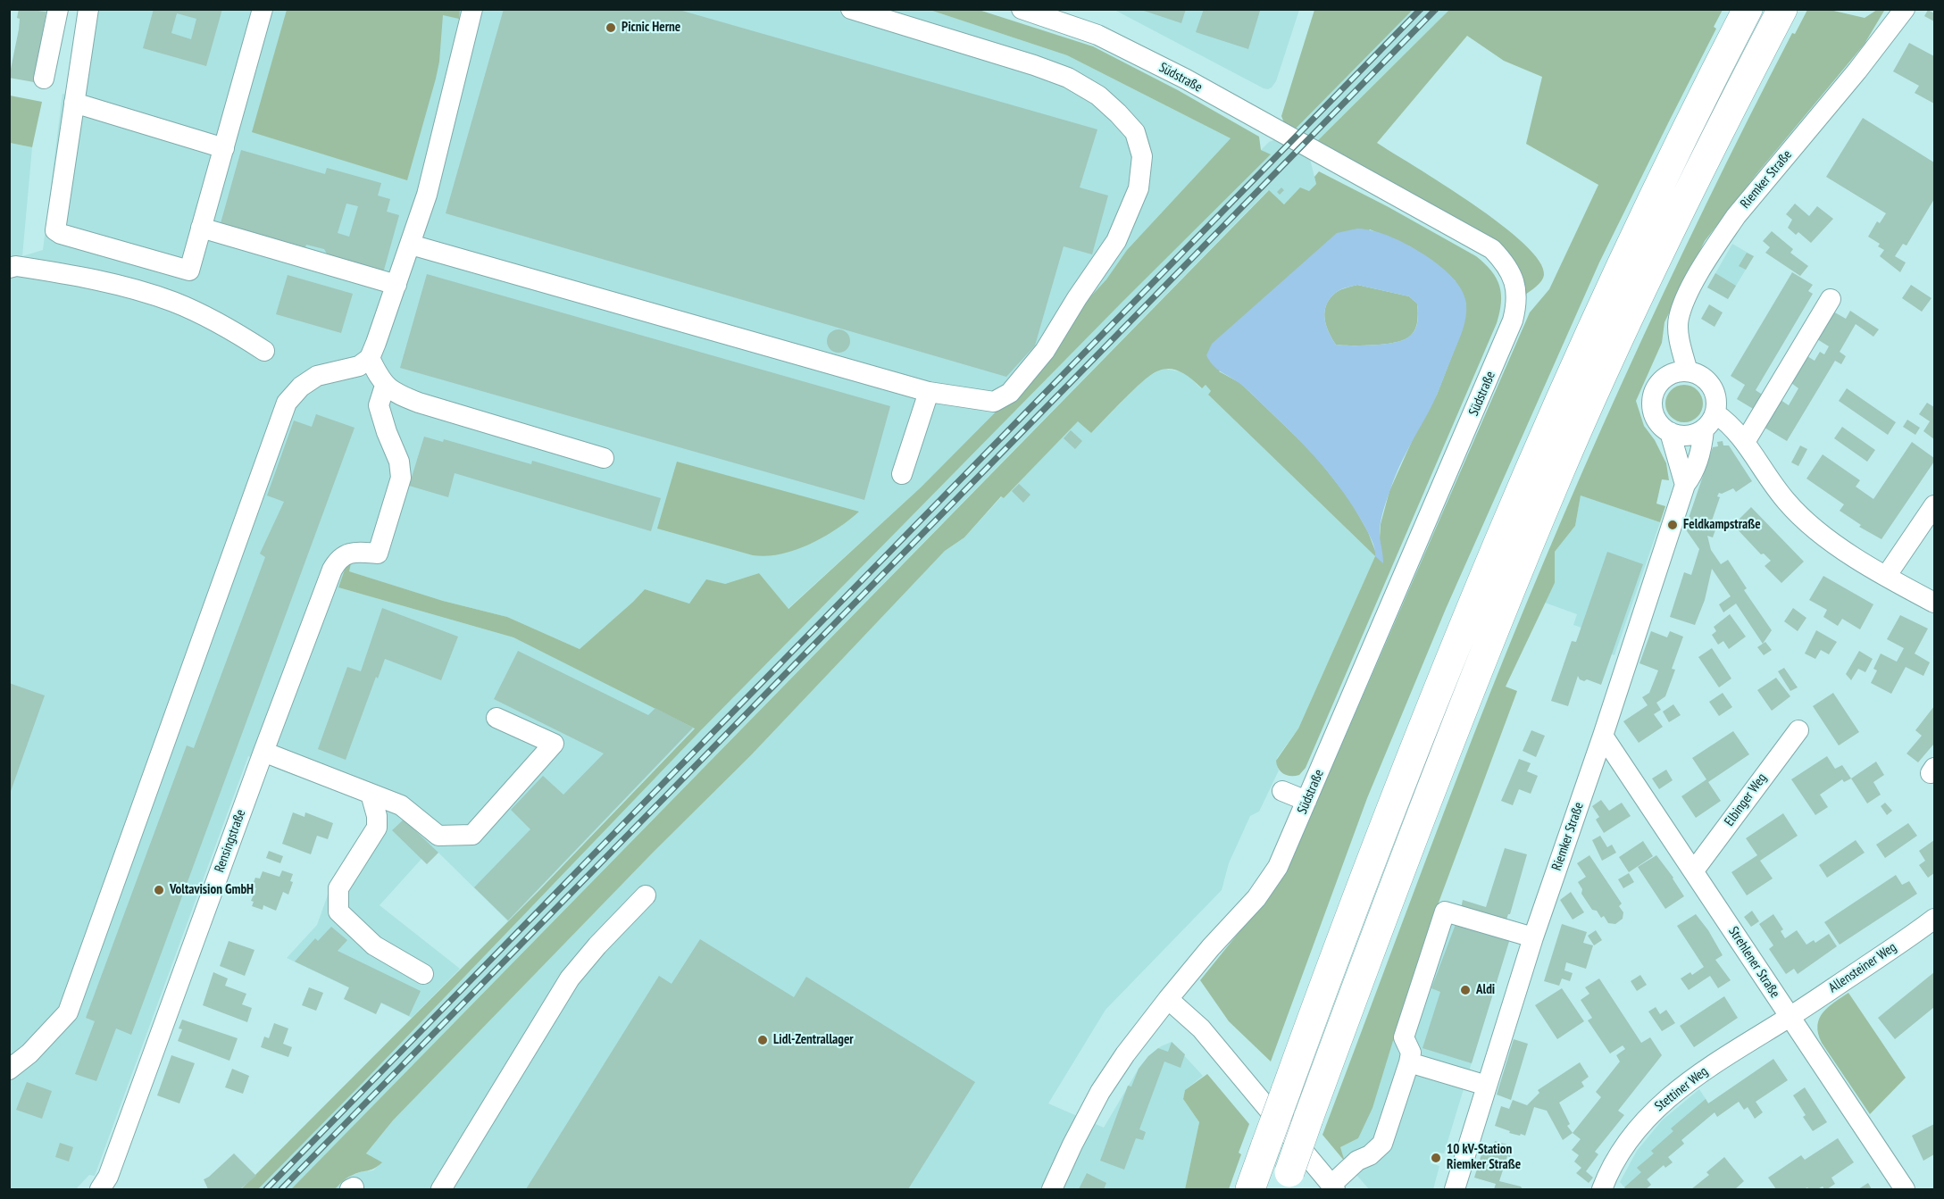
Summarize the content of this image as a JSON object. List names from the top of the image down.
{
  "streets": {
    "street": [
      "Südstraße",
      "Riemker Straße",
      "Elbinger Weg",
      "Rensingstraße",
      "Strehlener Straße",
      "Allensteiner Weg",
      "Stettiner Weg"
    ]
  },
  "crossings": [
    ["Riemker Straße", "Strehlener Straße"],
    ["Elbinger Weg", "Strehlener Straße"],
    ["Strehlener Straße", "Allensteiner Weg"],
    ["Strehlener Straße", "Stettiner Weg"],
    ["Allensteiner Weg", "Stettiner Weg"]
  ],
  "places": [
    "Picnic Herne",
    "Feldkampstraße",
    "Voltavision GmbH",
    "Aldi",
    "Lidl-Zentrallager",
    "10 kV-Station Riemker Straße"
  ]
}
